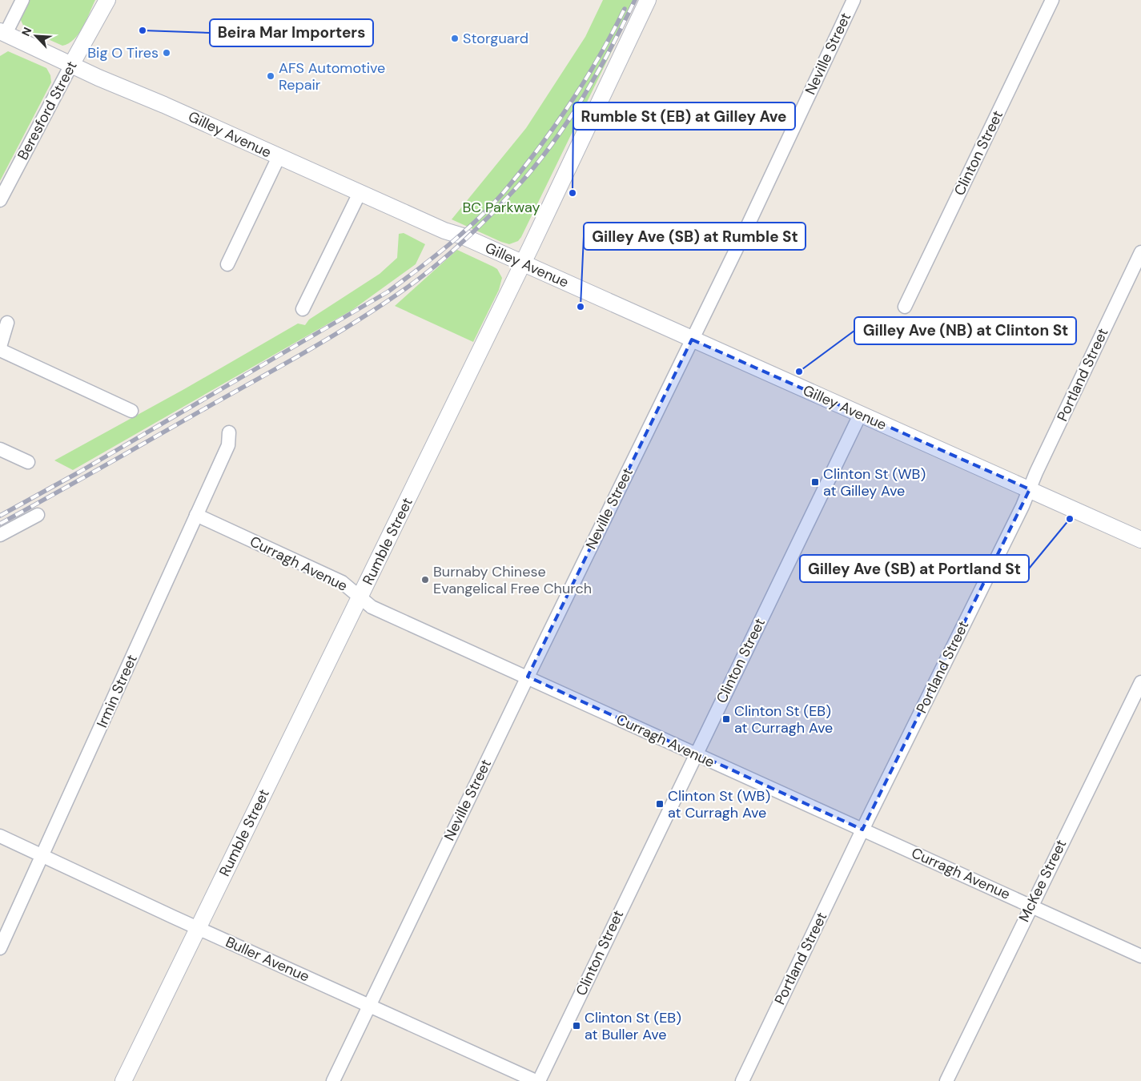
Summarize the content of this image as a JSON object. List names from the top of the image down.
{
  "streets": {
    "street": [
      "Neville Street",
      "Beresford Street",
      "Gilley Avenue",
      "Clinton Street",
      "Portland Street",
      "Rumble Street",
      "Curragh Avenue",
      "Irmin Street",
      "McKee Street",
      "Buller Avenue"
    ]
  },
  "crossings": [
    ["Neville Street", "Gilley Avenue"],
    ["Neville Street", "Curragh Avenue"],
    ["Neville Street", "Buller Avenue"],
    ["Beresford Street", "Gilley Avenue"],
    ["Gilley Avenue", "Clinton Street"],
    ["Gilley Avenue", "Portland Street"],
    ["Gilley Avenue", "Rumble Street"],
    ["Clinton Street", "Curragh Avenue"],
    ["Clinton Street", "Buller Avenue"],
    ["Portland Street", "Curragh Avenue"],
    ["Rumble Street", "Curragh Avenue"],
    ["Rumble Street", "Buller Avenue"],
    ["Curragh Avenue", "Irmin Street"],
    ["Curragh Avenue", "McKee Street"],
    ["Irmin Street", "Buller Avenue"]
  ],
  "parks": ["BC Parkway"],
  "places": {
    "other": [
      "Beira Mar Importers",
      "Storguard",
      "Big O Tires",
      "AFS Automotive Repair",
      "Rumble St (EB) at Gilley Ave",
      "Gilley Ave (SB) at Rumble St",
      "Gilley Ave (NB) at Clinton St",
      "Gilley Ave (SB) at Portland St",
      "Burnaby Chinese Evangelical Free Church"
    ],
    "transit": [
      "Clinton St (WB) at Gilley Ave",
      "Clinton St (EB) at Curragh Ave",
      "Clinton St (WB) at Curragh Ave",
      "Clinton St (EB) at Buller Ave"
    ]
  },
  "north": "top left"
}
